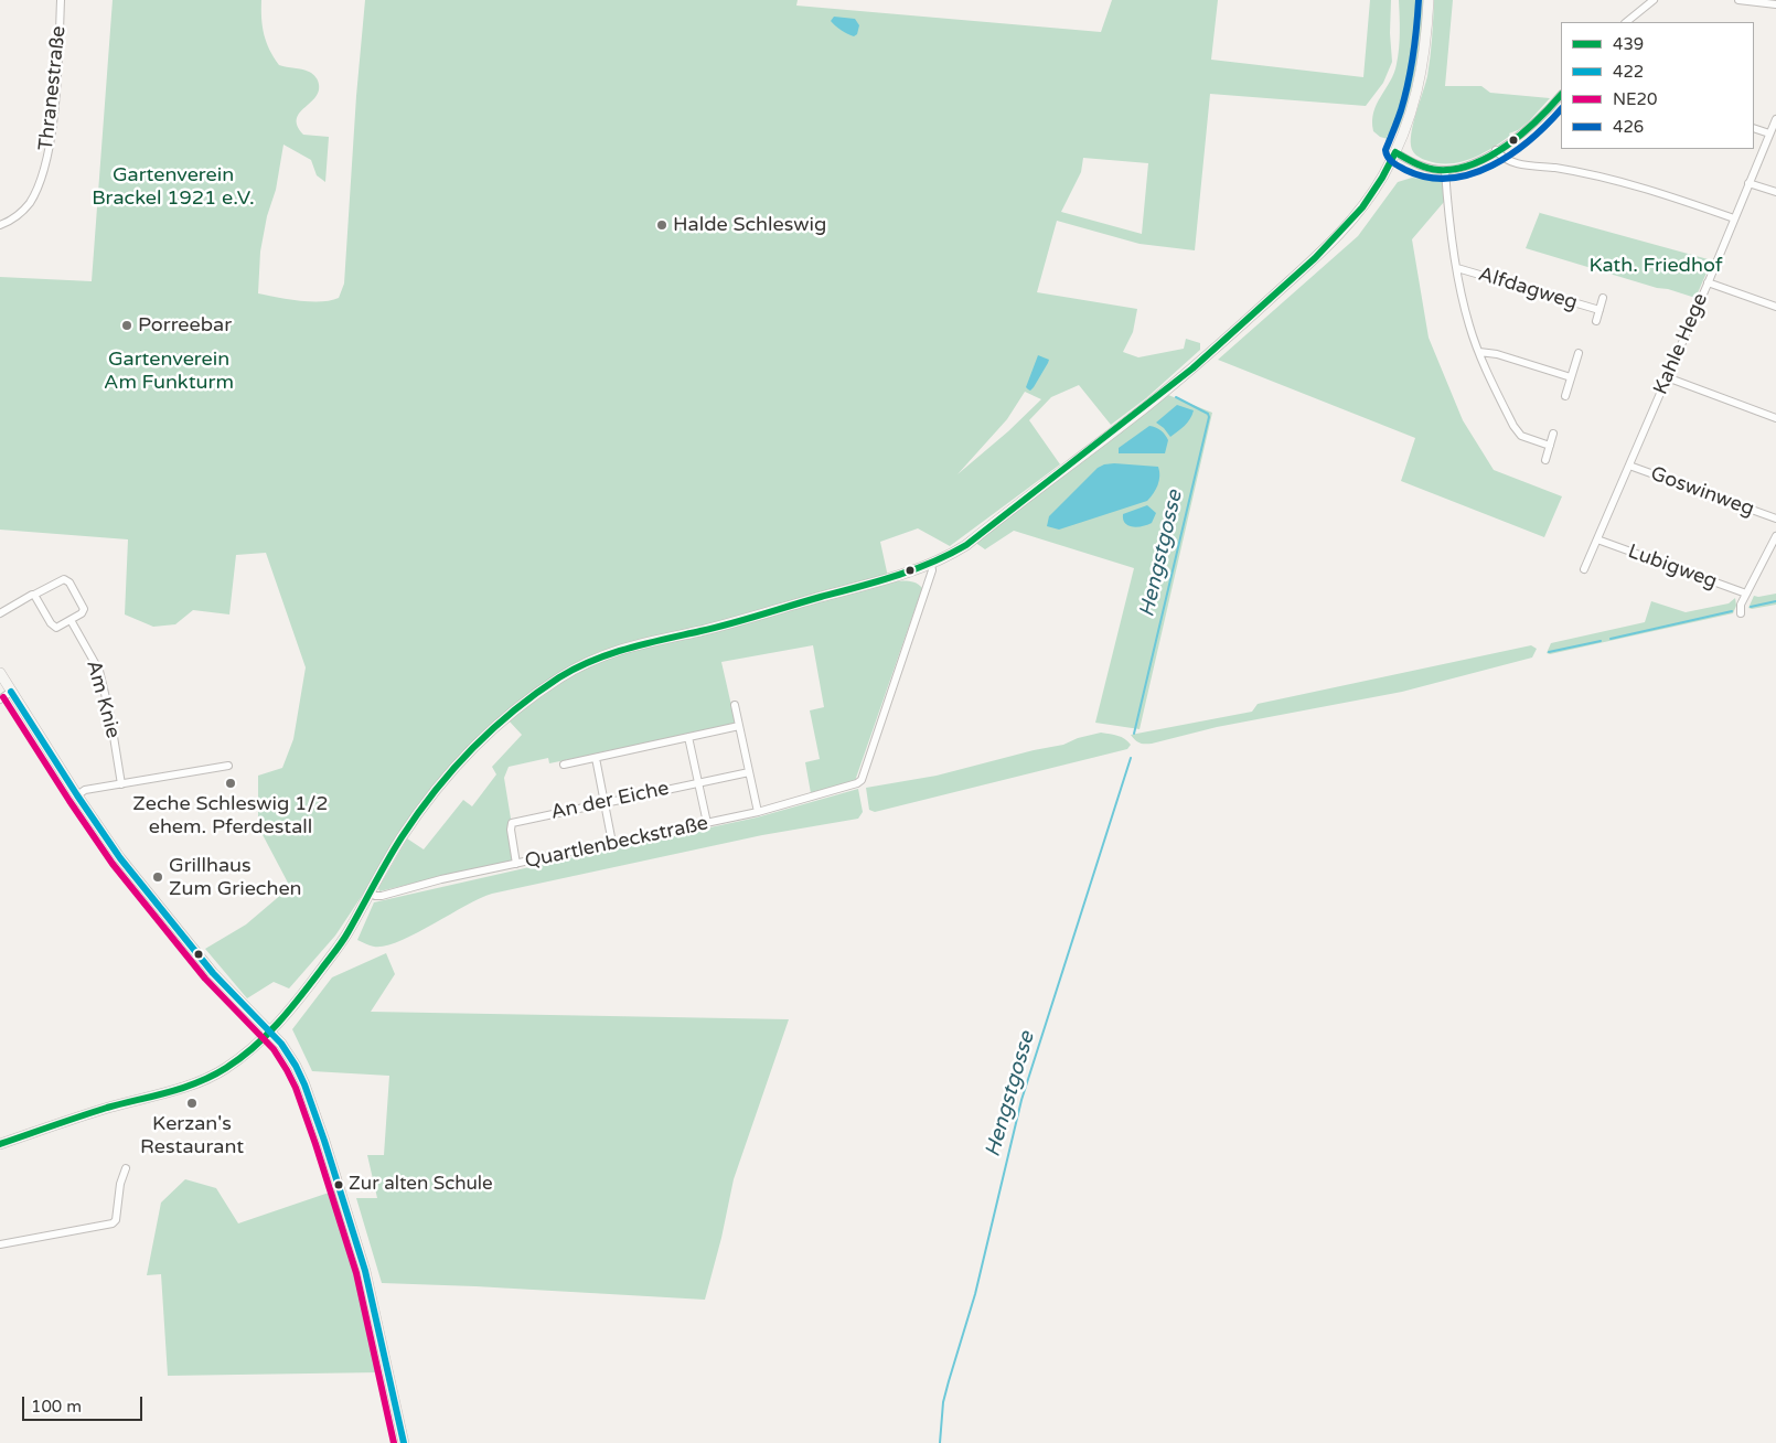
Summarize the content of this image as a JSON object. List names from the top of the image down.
{
  "streets": {
    "street": [
      "Thranestraße",
      "Alfdagweg",
      "Kahle Hege",
      "Goswinweg",
      "Lubigweg",
      "Am Knie",
      "An der Eiche",
      "Quartlenbeckstraße"
    ]
  },
  "crossings": [
    ["Kahle Hege", "Goswinweg"],
    ["Kahle Hege", "Lubigweg"],
    ["An der Eiche", "Quartlenbeckstraße"]
  ],
  "water": ["Hengstgosse"],
  "parks": ["Gartenverein Brackel 1921 e.V.", "Kath. Friedhof", "Gartenverein Am Funkturm"],
  "places": [
    "Halde Schleswig",
    "Porreebar",
    "Zeche Schleswig 1/2 ehem. Pferdestall",
    "Grillhaus Zum Griechen",
    "Kerzan's Restaurant",
    "Zur alten Schule"
  ],
  "lines": [
    "transit line 426",
    "transit line 439",
    "transit line 422",
    "transit line NE20"
  ],
  "legend": [
    "439",
    "422",
    "NE20",
    "426"
  ],
  "scale_bar": "100 m"
}
